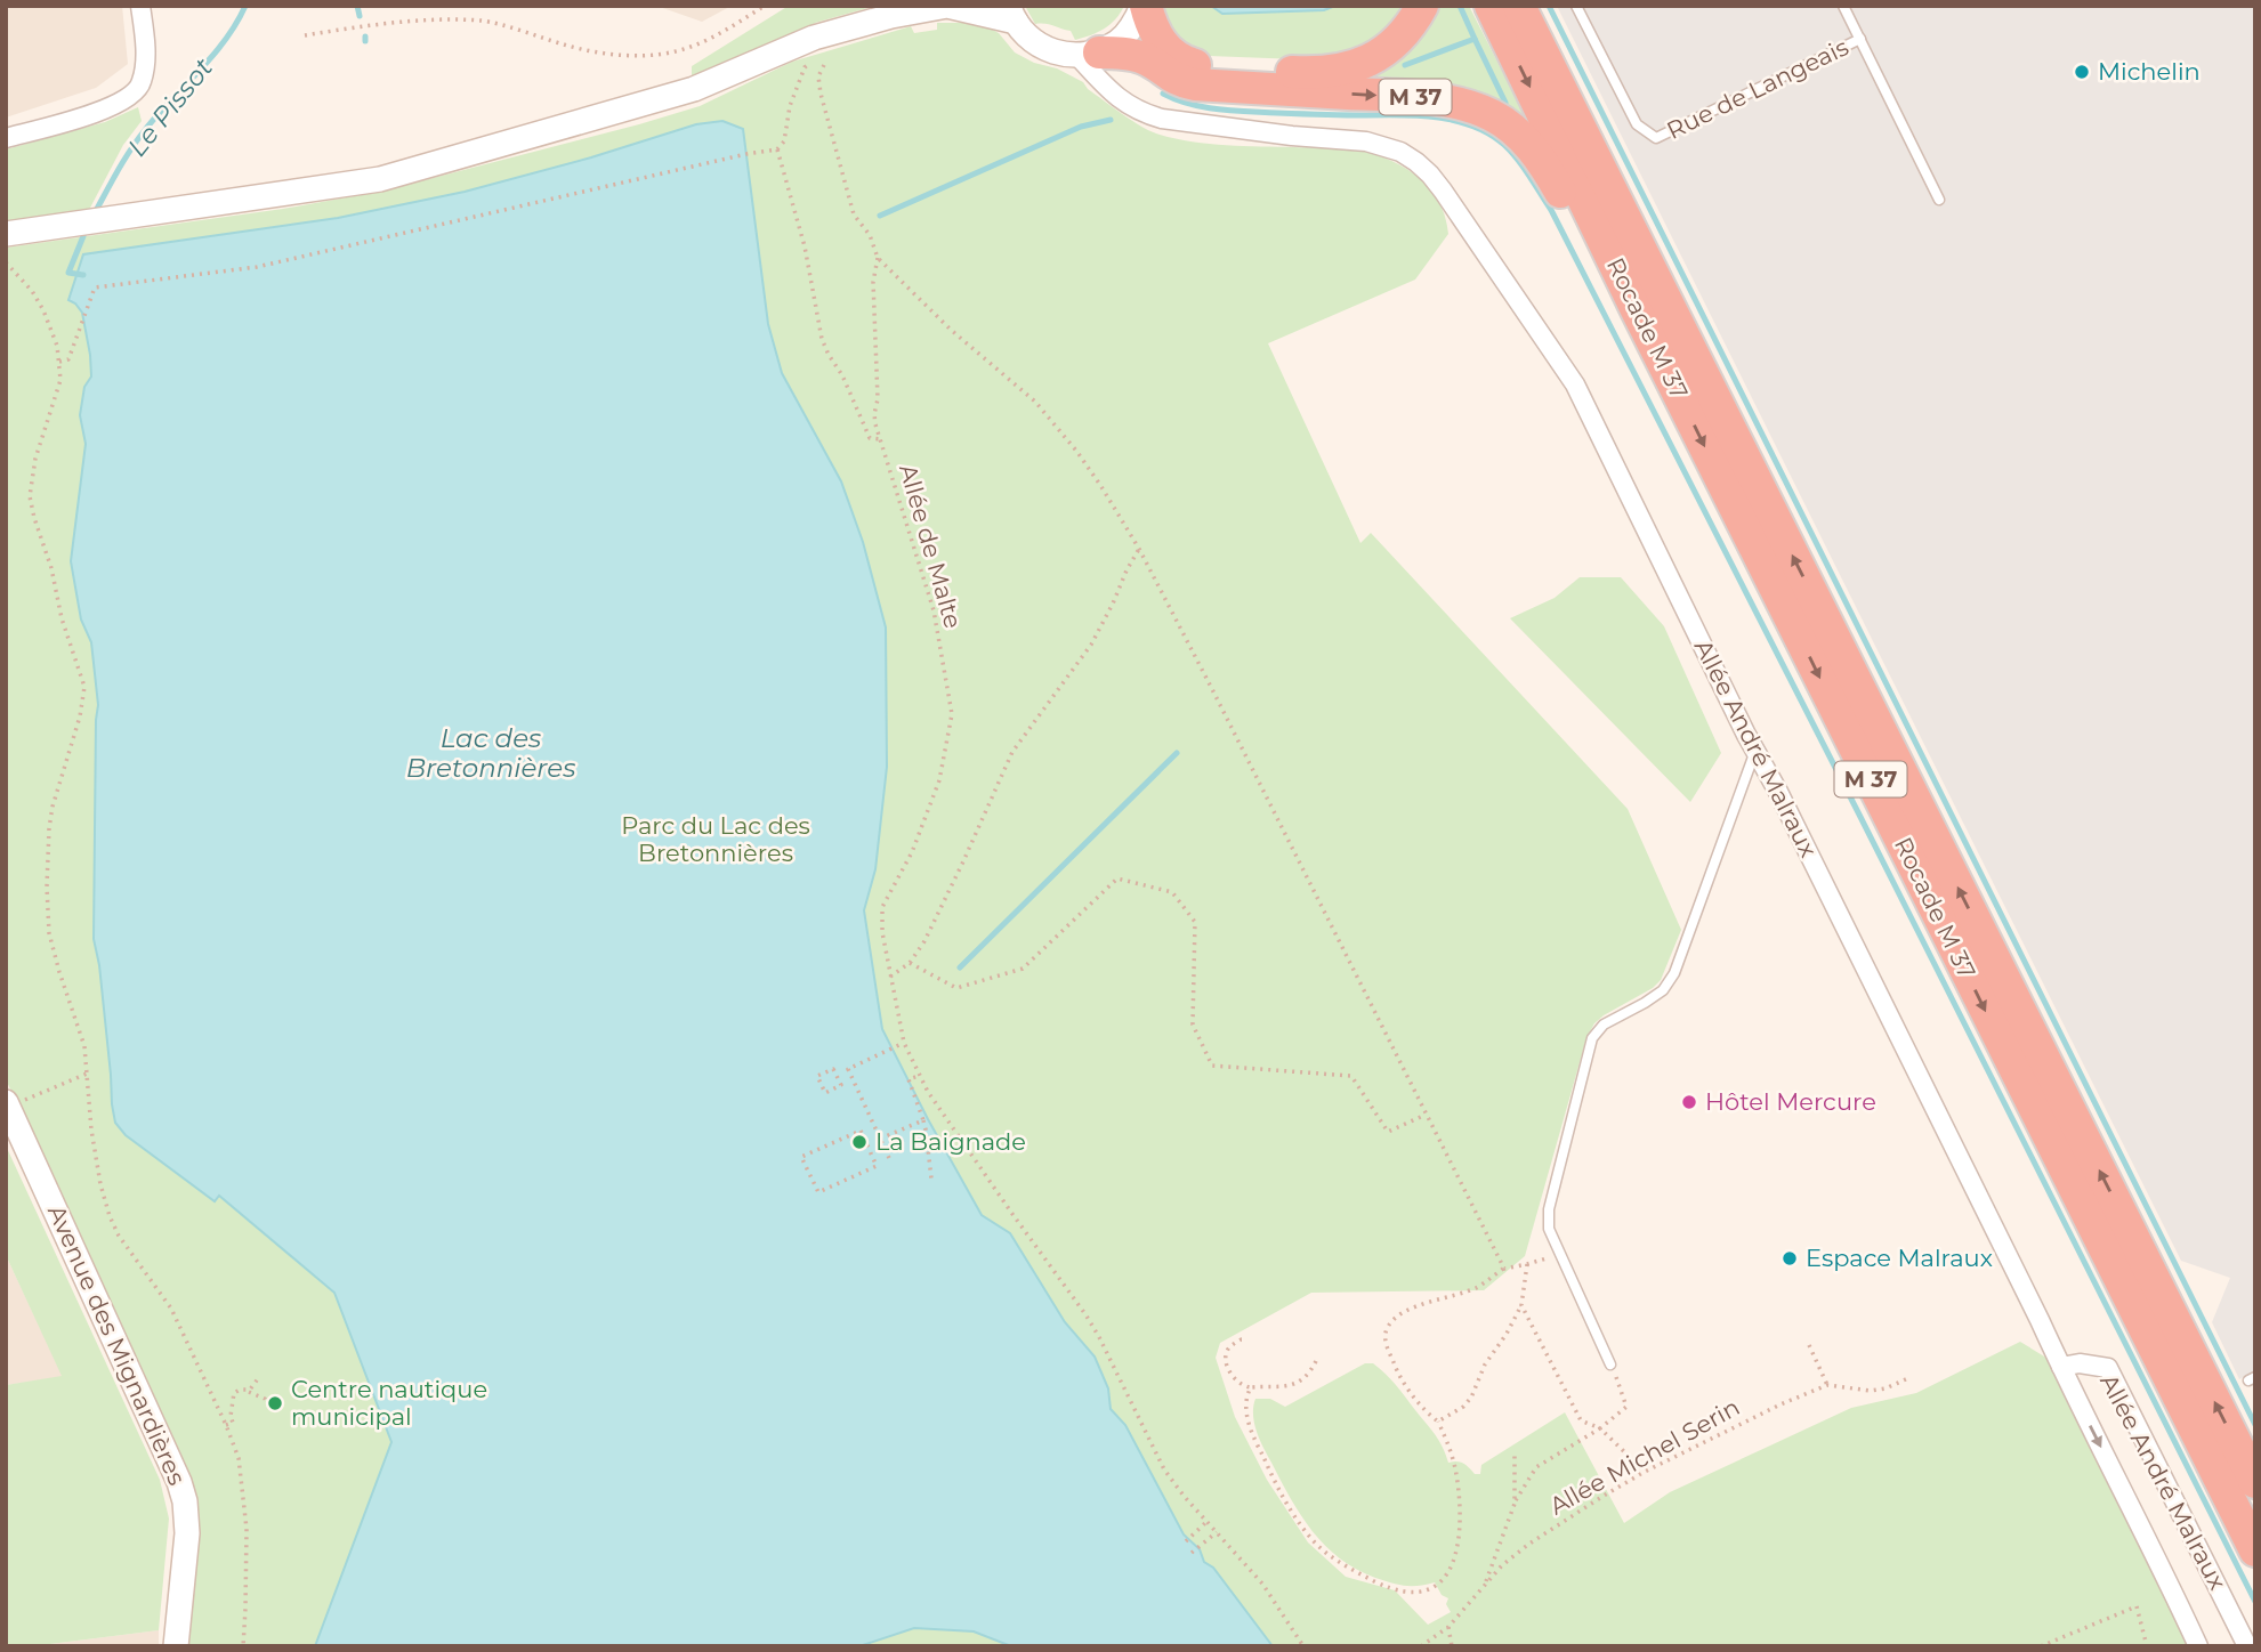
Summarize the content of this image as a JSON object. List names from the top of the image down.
{
  "streets": {
    "highway": ["M 37", "Rocade M 37"],
    "street": ["Allée André Malraux", "Avenue des Mignardières"],
    "lane": ["Rue de Langeais"],
    "path": ["Allée de Malte", "Allée Michel Serin"]
  },
  "crossings": [
    ["M 37", "Rocade M 37"],
    ["M 37", "Allée André Malraux"]
  ],
  "water": ["Le Pissot", "Lac des Bretonnières"],
  "parks": ["Parc du Lac des Bretonnières"],
  "places": [
    "Michelin",
    "Hôtel Mercure",
    "La Baignade",
    "Espace Malraux",
    "Centre nautique municipal"
  ]
}
